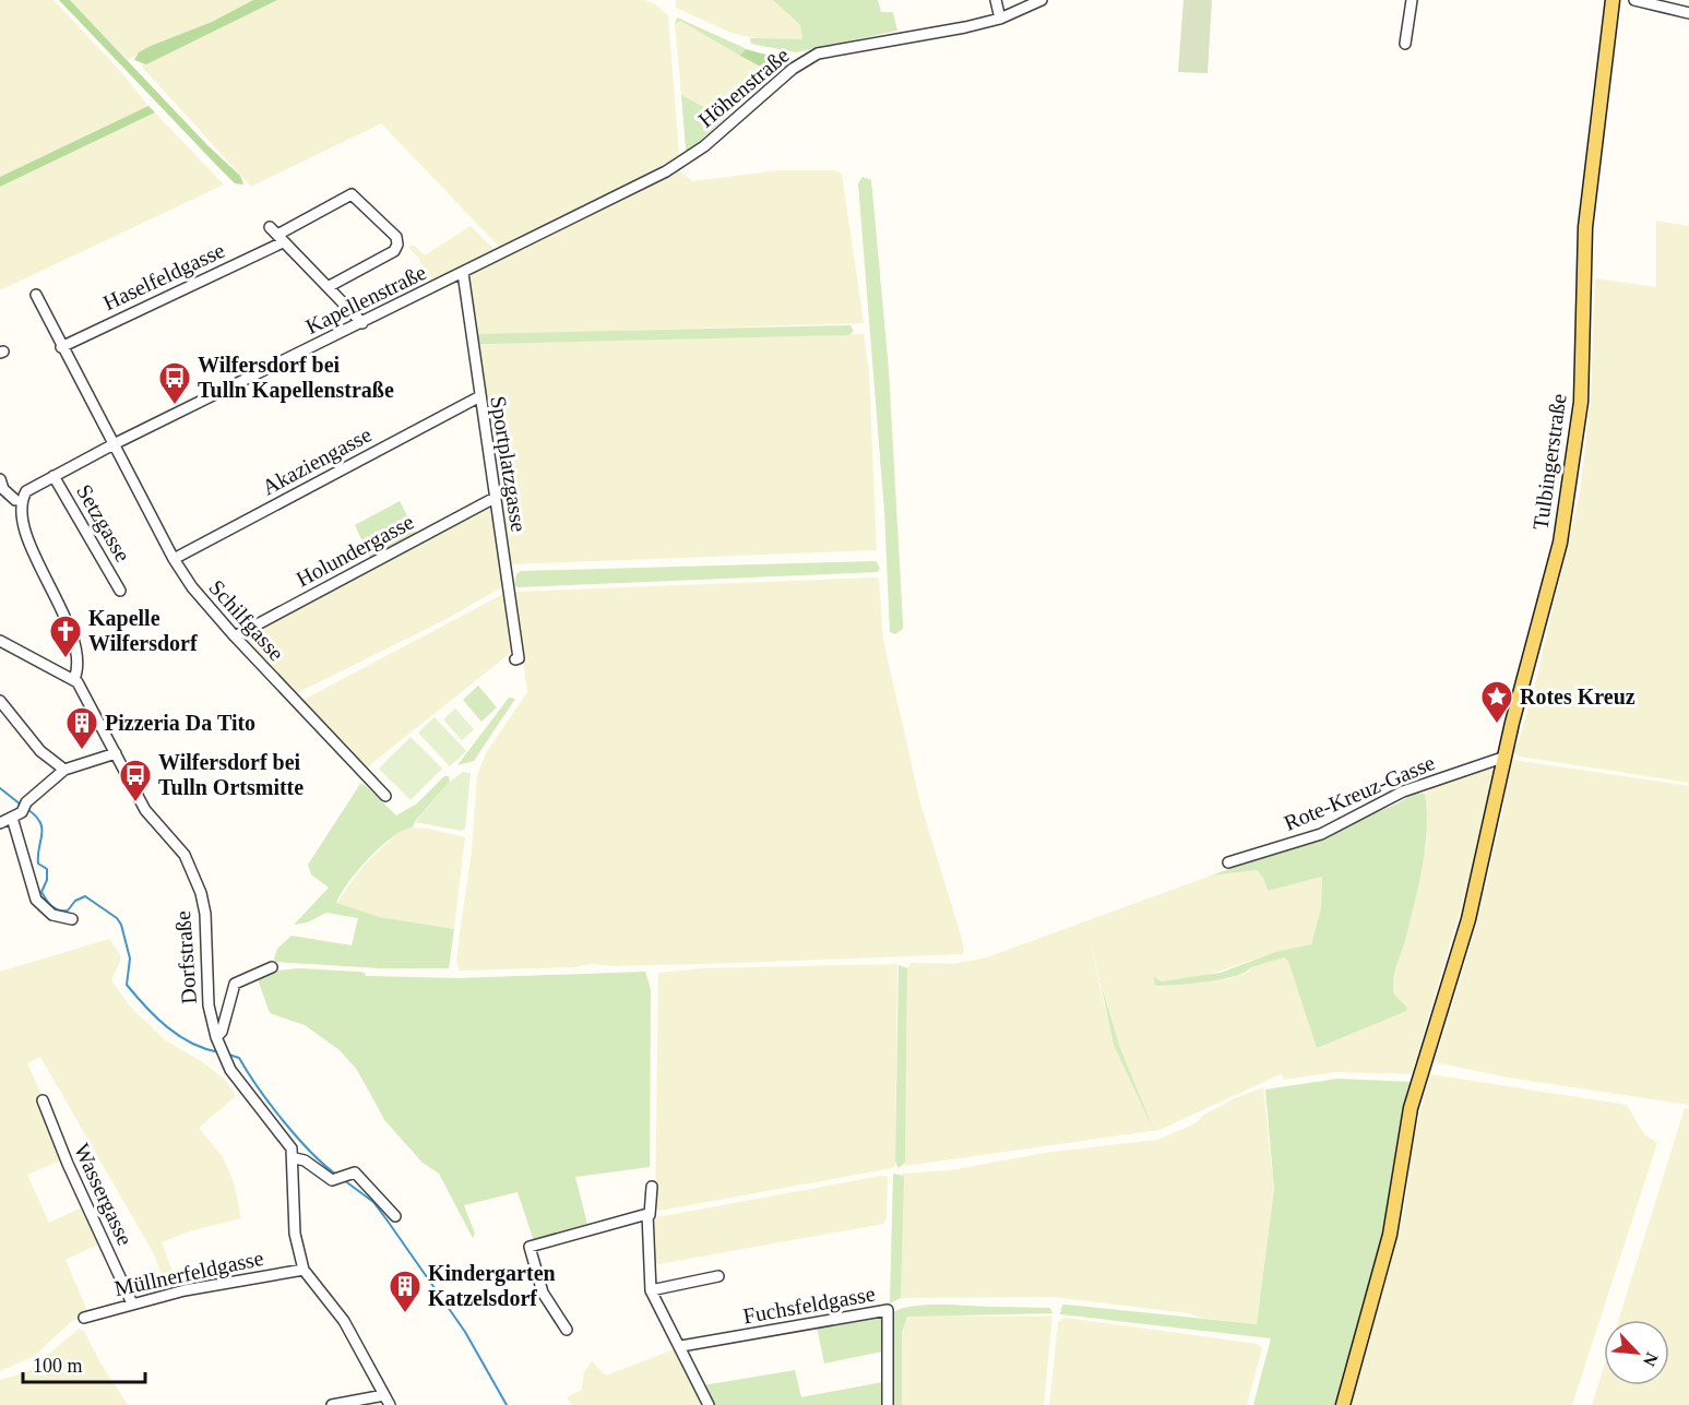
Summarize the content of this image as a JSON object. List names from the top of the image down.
{
  "streets": {
    "main road": ["Tulbingerstraße"],
    "street": [
      "Höhenstraße",
      "Haselfeldgasse",
      "Kapellenstraße",
      "Akaziengasse",
      "Sportplatzgasse",
      "Setzgasse",
      "Holundergasse",
      "Schilfgasse",
      "Rote-Kreuz-Gasse",
      "Dorfstraße",
      "Wassergasse",
      "Müllnerfeldgasse",
      "Fuchsfeldgasse"
    ]
  },
  "crossings": [
    ["Höhenstraße", "Kapellenstraße"],
    ["Kapellenstraße", "Sportplatzgasse"],
    ["Kapellenstraße", "Setzgasse"],
    ["Kapellenstraße", "Schilfgasse"],
    ["Akaziengasse", "Sportplatzgasse"],
    ["Akaziengasse", "Schilfgasse"],
    ["Tulbingerstraße", "Rote-Kreuz-Gasse"],
    ["Sportplatzgasse", "Holundergasse"],
    ["Holundergasse", "Schilfgasse"],
    ["Wassergasse", "Müllnerfeldgasse"]
  ],
  "places": {
    "bus stop": ["Wilfersdorf bei Tulln Kapellenstraße", "Wilfersdorf bei Tulln Ortsmitte"],
    "church": ["Kapelle Wilfersdorf"],
    "place": ["Rotes Kreuz"],
    "building": ["Pizzeria Da Tito", "Kindergarten Katzelsdorf"]
  },
  "scale_bar": "100 m",
  "north": "bottom right"
}
